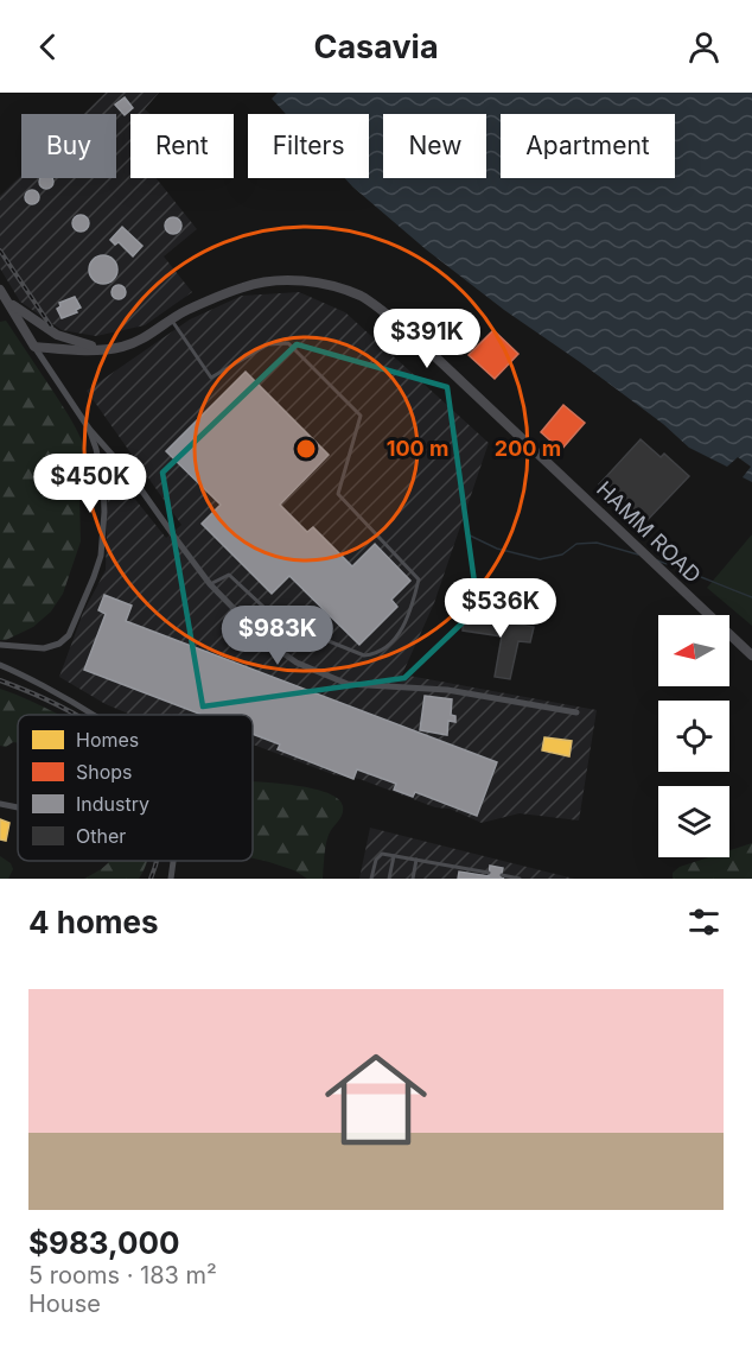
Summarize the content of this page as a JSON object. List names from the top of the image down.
{
  "streets": {
    "main road": ["HAMM ROAD"]
  },
  "legend": [
    "Homes",
    "Shops",
    "Industry",
    "Other"
  ],
  "north": "left",
  "page": {
    "header": "Casavia",
    "chip": [
      "Buy",
      "Rent",
      "Filters",
      "New",
      "Apartment"
    ],
    "price": [
      "$391K",
      "$450K",
      "$536K",
      "$983K"
    ],
    "heading": "4 homes",
    "list": [
      {
        "name": "$983,000",
        "note": "5 rooms · 183 m² · House"
      }
    ]
  },
  "rings": ["100 m", "200 m"]
}
